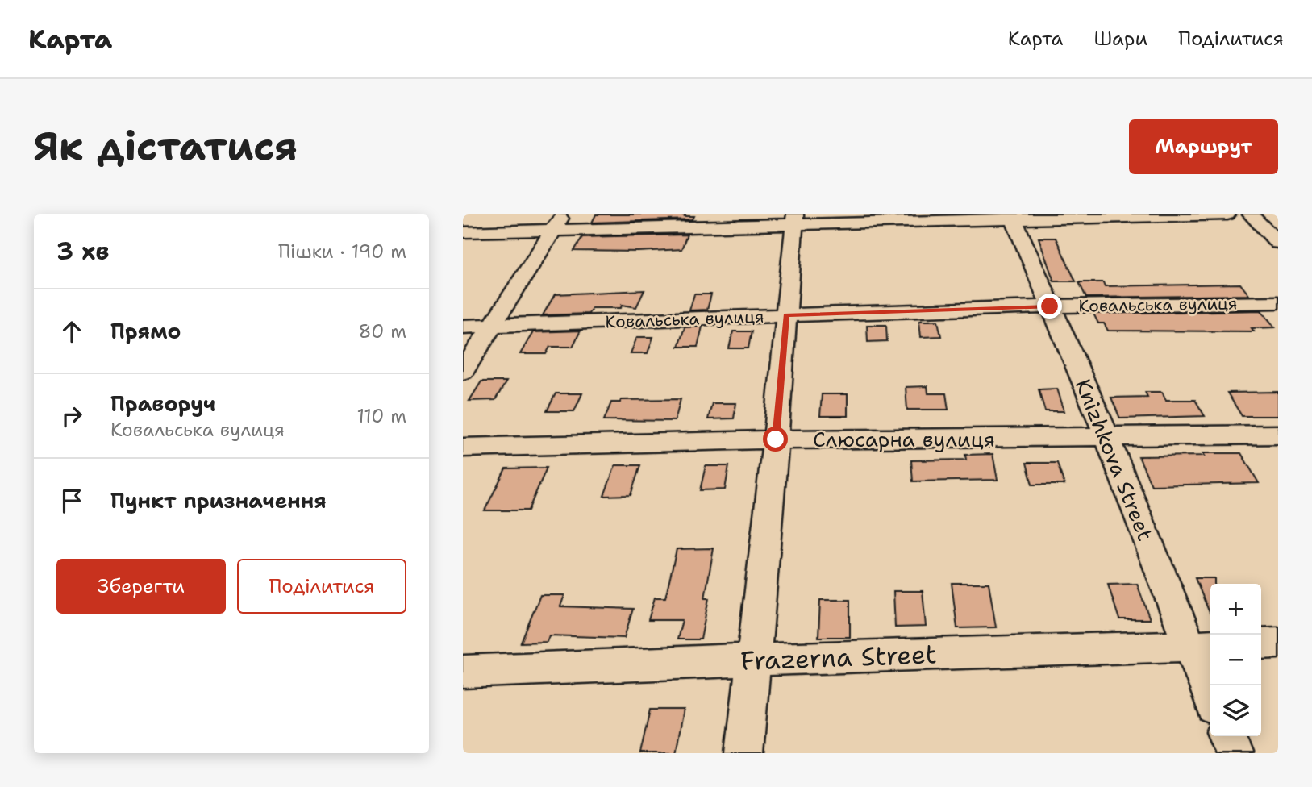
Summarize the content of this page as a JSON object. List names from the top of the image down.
{
  "streets": {
    "street": [
      "Ковальська вулиця",
      "Слюсарна вулиця",
      "Knizhkova Street",
      "Frazerna Street"
    ]
  },
  "crossings": [
    ["Ковальська вулиця", "Knizhkova Street"],
    ["Слюсарна вулиця", "Knizhkova Street"],
    ["Knizhkova Street", "Frazerna Street"]
  ],
  "page": {
    "header": "Карта",
    "nav": ["Карта", "Шари", "Поділитися"],
    "buttons": [
      "Маршрут",
      ["Зберегти", "Поділитися"]
    ],
    "title": "Як дістатися",
    "heading": ["3 хв", "Пішки · 190 m"],
    "list": [
      ["Прямо", "80 m"],
      ["Праворуч", "Ковальська вулиця", "110 m"],
      "Пункт призначення"
    ],
    "map_buttons": ["+", "−"]
  }
}
